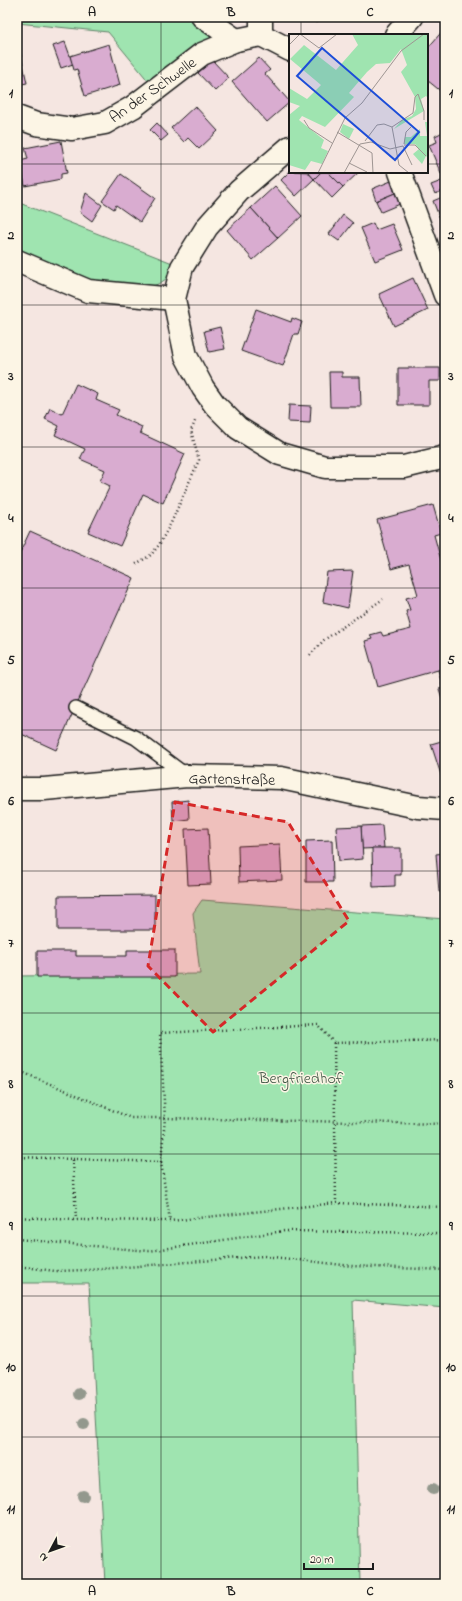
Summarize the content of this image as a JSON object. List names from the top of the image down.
{
  "streets": {
    "street": ["An der Schwelle", "Gartenstraße"]
  },
  "parks": ["Bergfriedhof"],
  "scale_bar": "20 m",
  "north": "bottom left",
  "grid": {
    "columns": ["A", "B", "C"],
    "rows": [
      "1",
      "2",
      "3",
      "4",
      "5",
      "6",
      "7",
      "8",
      "9",
      "10",
      "11"
    ]
  }
}
